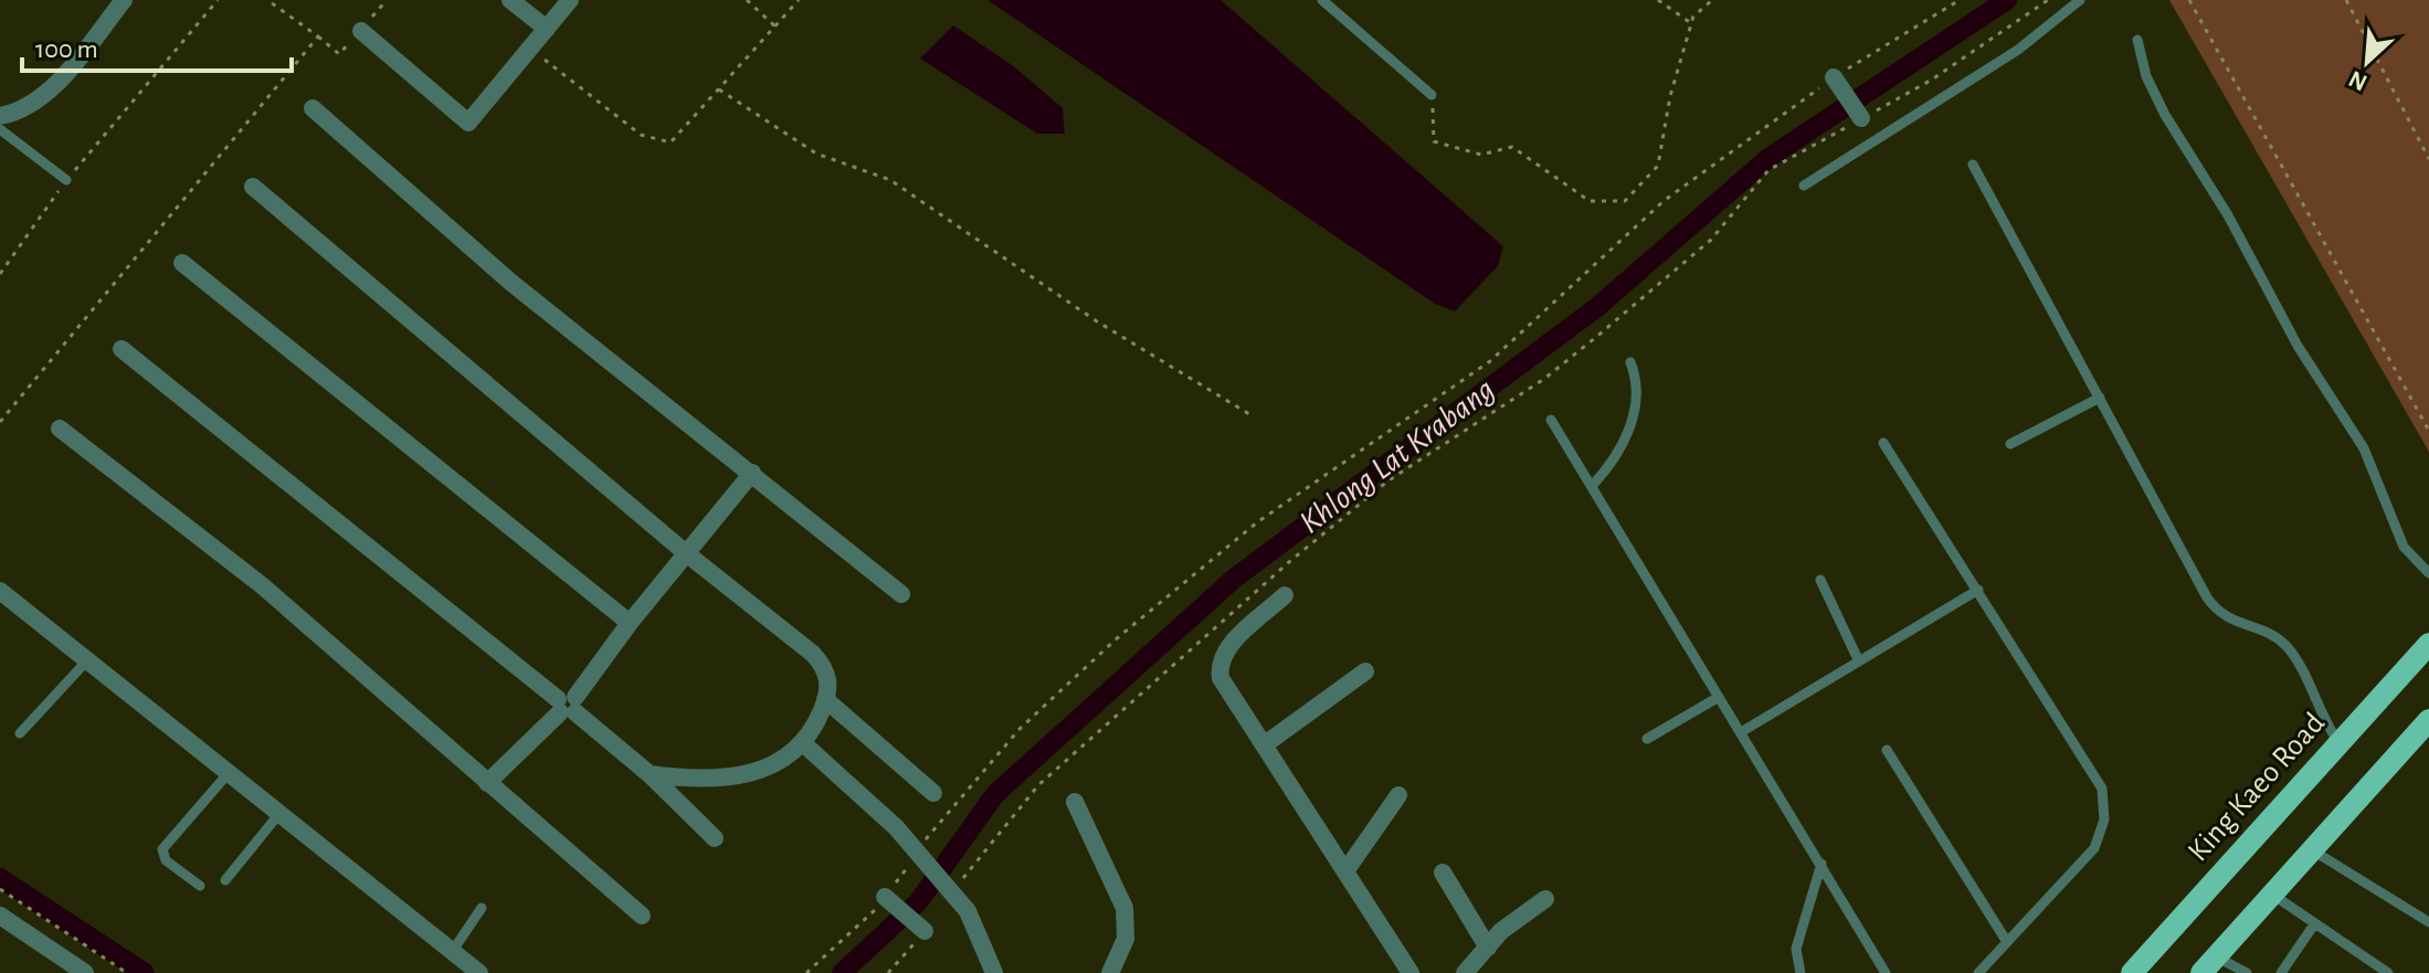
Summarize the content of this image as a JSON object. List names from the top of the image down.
{
  "streets": {
    "main road": ["King Kaeo Road"]
  },
  "water": ["Khlong Lat Krabang"],
  "scale_bar": "100 m",
  "north": "bottom left"
}
